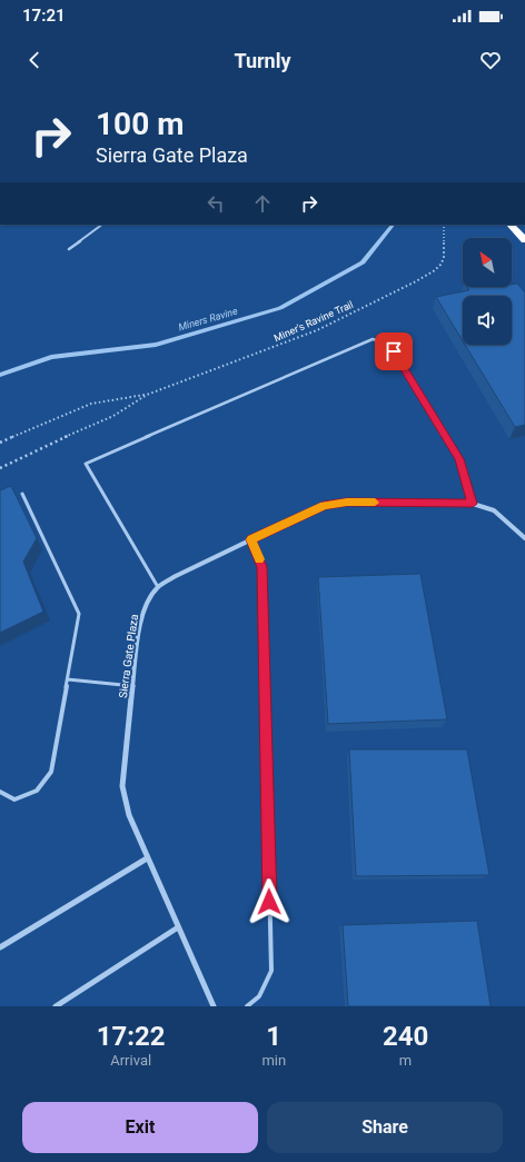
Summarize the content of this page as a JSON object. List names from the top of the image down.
{
  "streets": {
    "street": ["Sierra Gate Plaza"],
    "path": ["Miner's Ravine Trail"]
  },
  "water": ["Miners Ravine"],
  "north": "top left",
  "page": {
    "status": "17:21",
    "header": "Turnly",
    "turn": ["100 m", "Sierra Gate Plaza"],
    "eta": [
      "17:22",
      "Arrival",
      "1",
      "min",
      "240",
      "m"
    ],
    "buttons": ["Exit", "Share"]
  }
}
